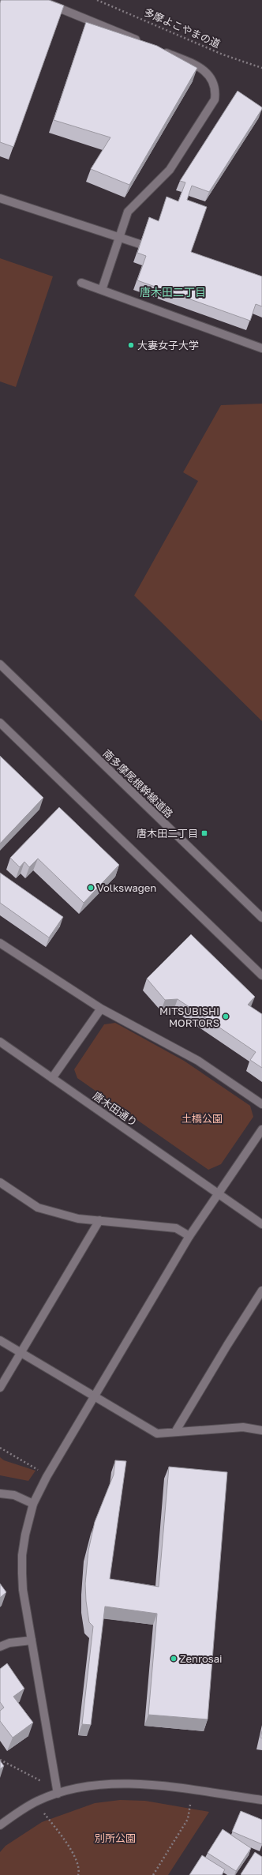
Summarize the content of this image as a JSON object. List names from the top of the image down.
{
  "streets": {
    "street": ["南多摩尾根幹線道路", "唐木田通り"],
    "path": ["多摩よこやまの道"]
  },
  "districts": ["唐木田二丁目"],
  "parks": ["土橋公園", "別所公園"],
  "places": {
    "other": [
      "大妻女子大学",
      "Volkswagen",
      "MITSUBISHI MORTORS",
      "Zenrosai"
    ],
    "transit": ["唐木田二丁目"]
  }
}
